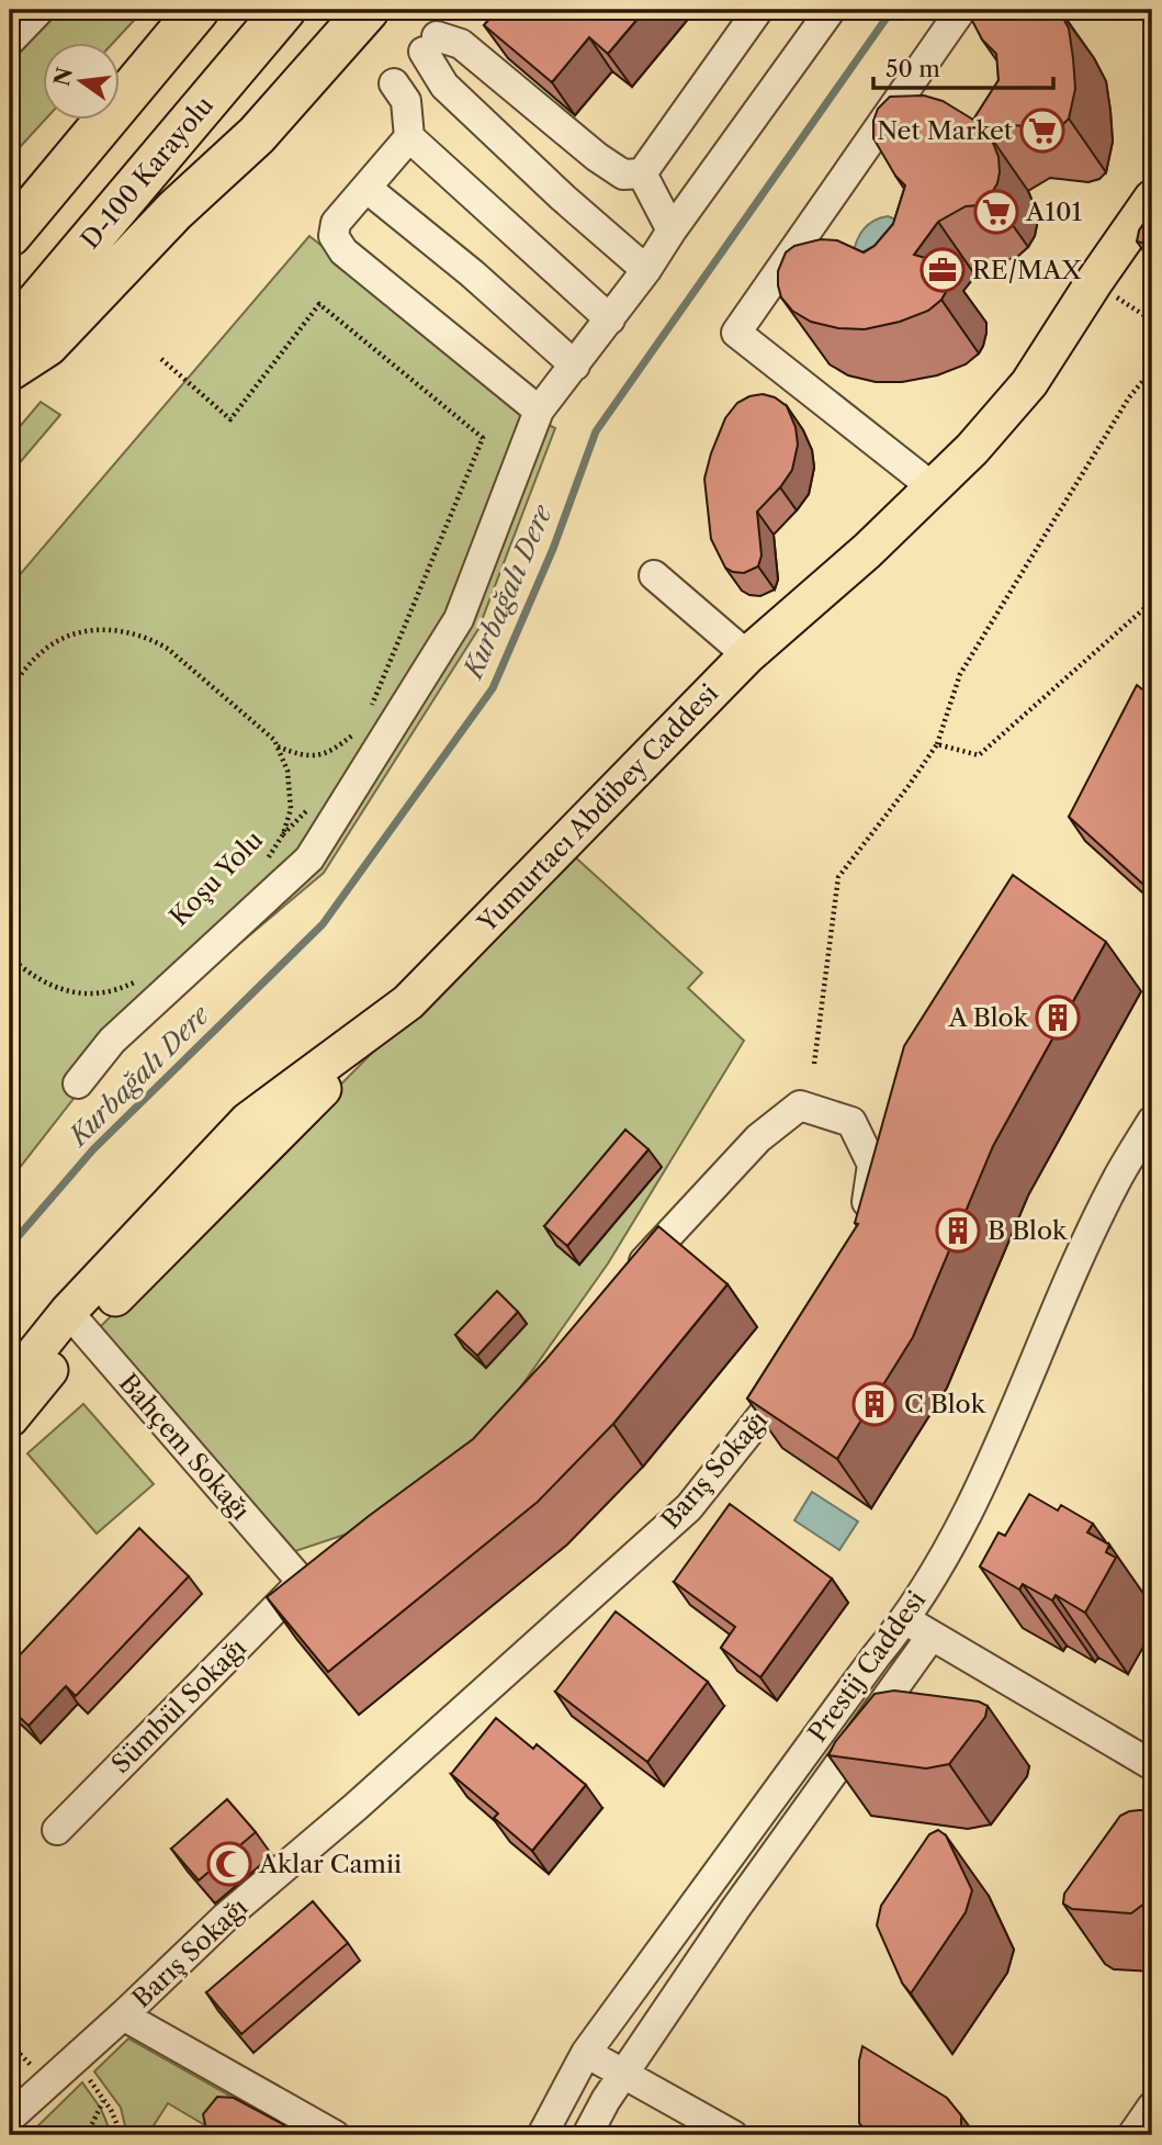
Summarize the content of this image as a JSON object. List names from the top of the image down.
{
  "streets": {
    "highway": ["D-100 Karayolu"],
    "main road": ["Yumurtacı Abdibey Caddesi"],
    "street": [
      "Bahçem Sokağı",
      "Barış Sokağı",
      "Prestij Caddesi",
      "Sümbül Sokağı"
    ],
    "path": ["Koşu Yolu"]
  },
  "crossings": [
    ["Yumurtacı Abdibey Caddesi", "Bahçem Sokağı"],
    ["Bahçem Sokağı", "Sümbül Sokağı"]
  ],
  "water": ["Kurbağalı Dere"],
  "places": {
    "supermarket": ["Net Market", "A101"],
    "office": ["RE/MAX"],
    "building": ["A Blok", "B Blok", "C Blok"],
    "mosque": ["Aklar Camii"]
  },
  "scale_bar": "50 m",
  "north": "left"
}
